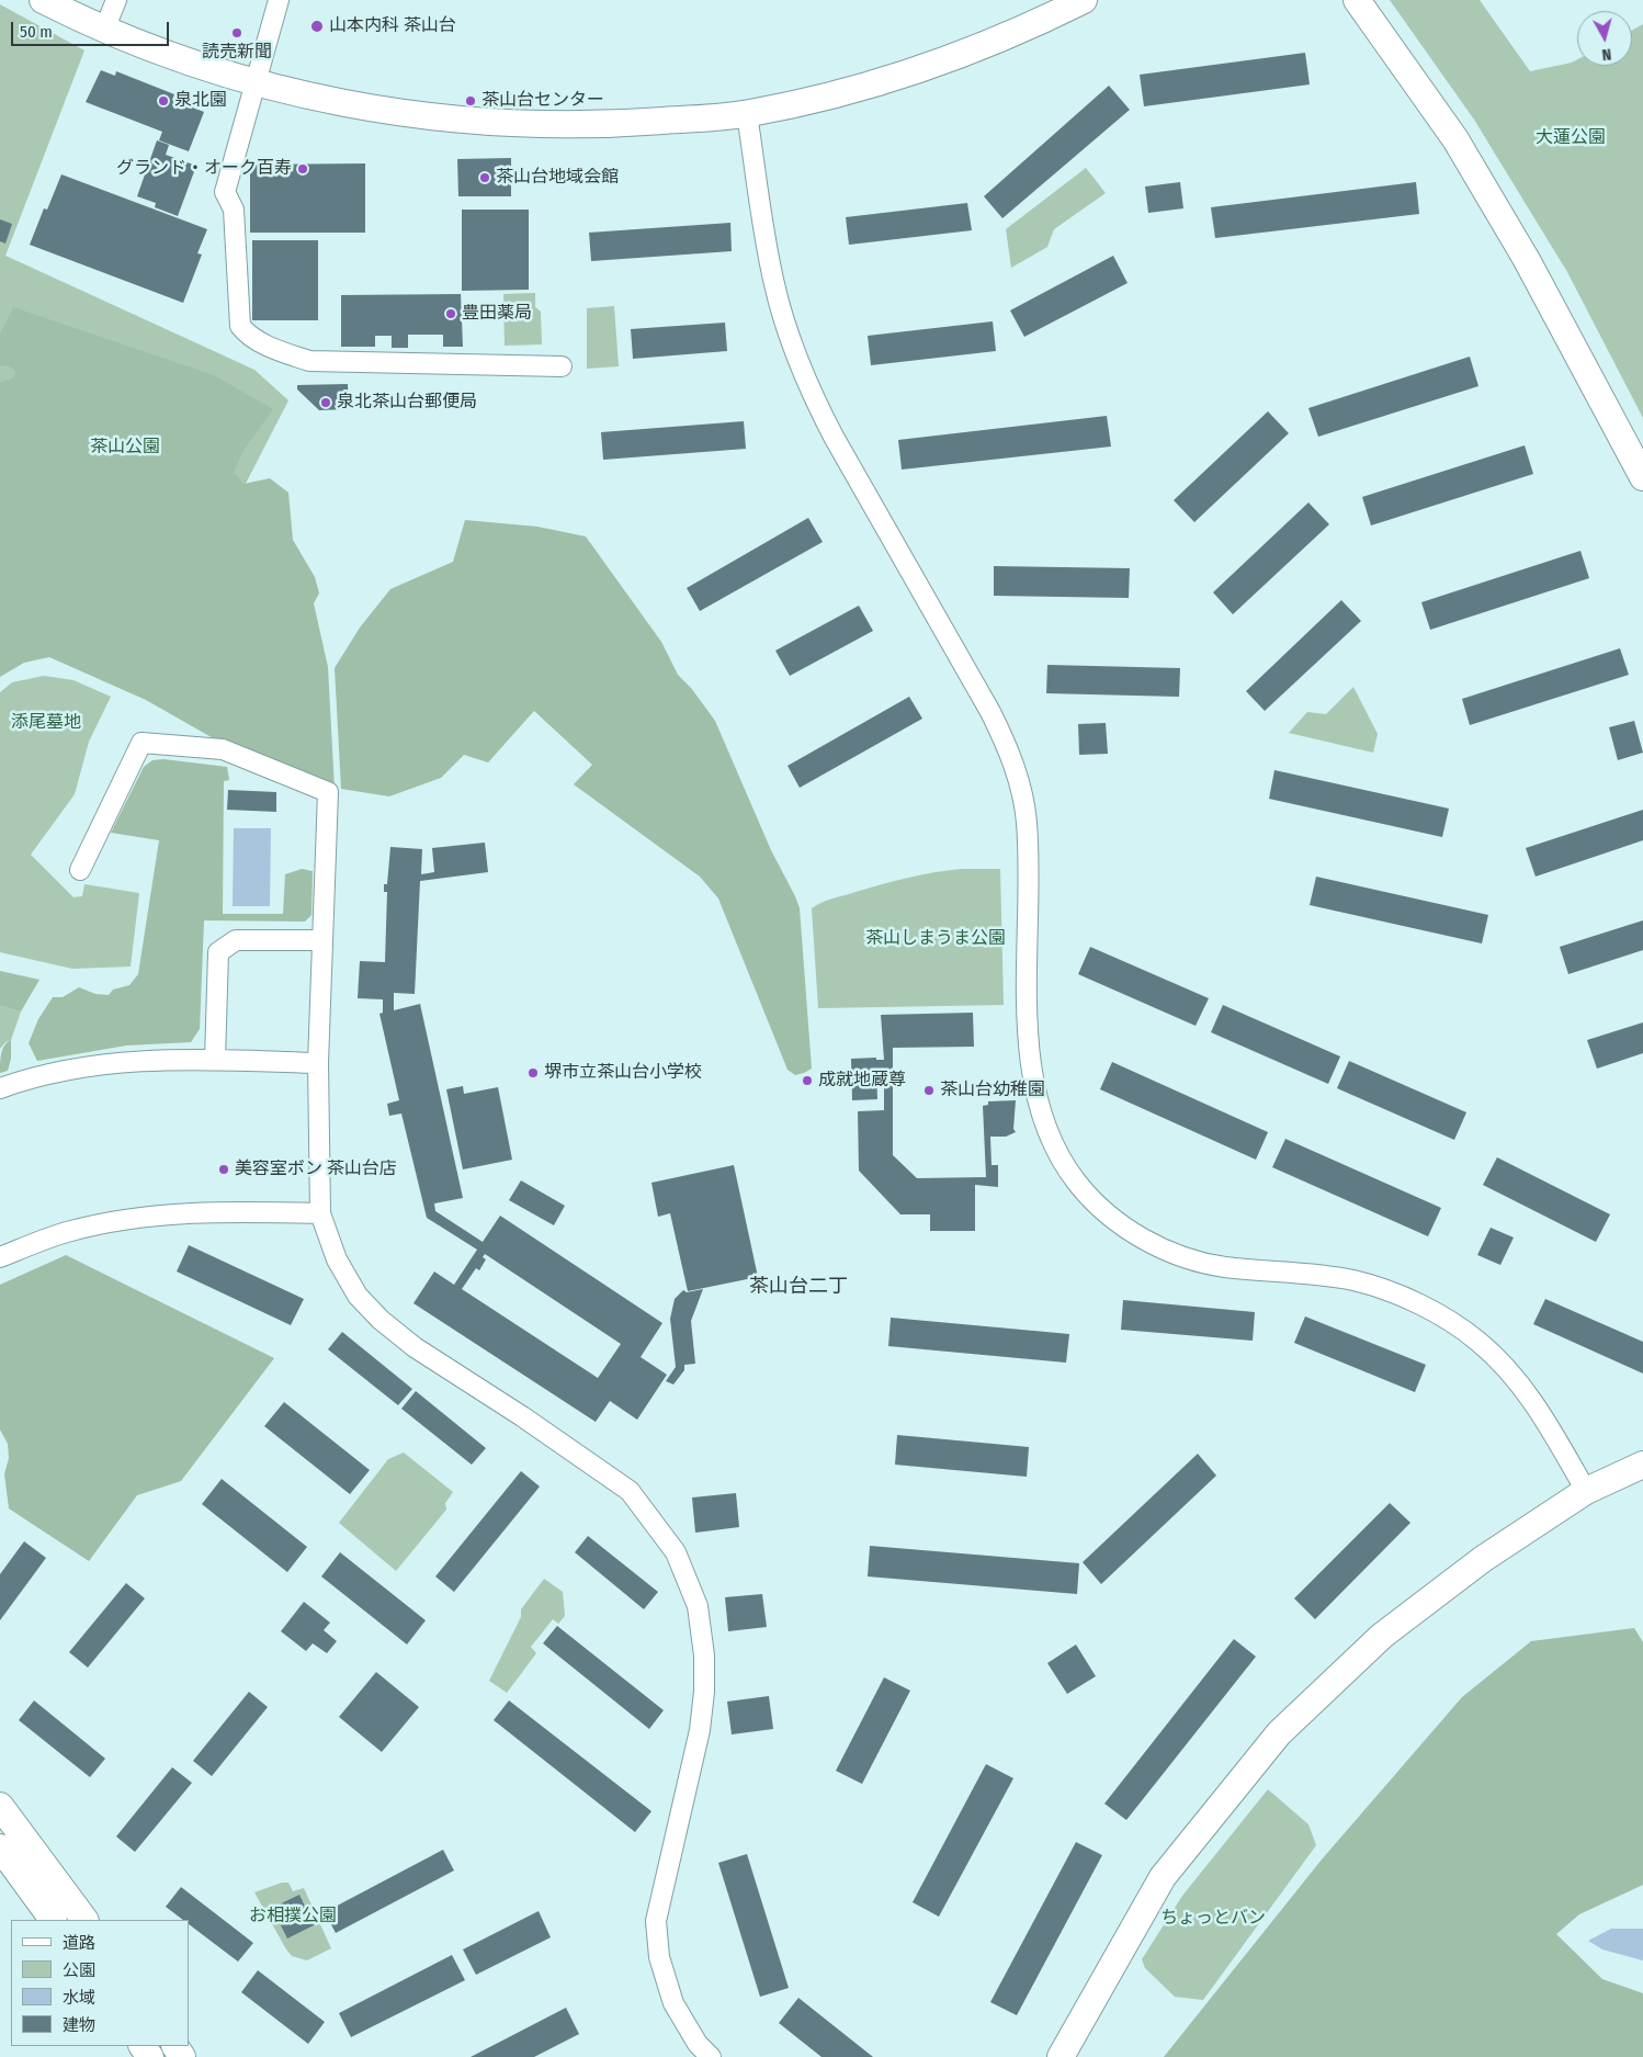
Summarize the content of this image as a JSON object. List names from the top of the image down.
{
  "districts": ["茶山台二丁"],
  "parks": [
    "大蓮公園",
    "茶山公園",
    "添尾墓地",
    "茶山しまうま公園",
    "お相撲公園",
    "ちょっとバン"
  ],
  "places": [
    "山本内科 茶山台",
    "読売新聞",
    "泉北園",
    "茶山台センター",
    "グランド・オーク百寿",
    "茶山台地域会館",
    "豊田薬局",
    "泉北茶山台郵便局",
    "堺市立茶山台小学校",
    "成就地蔵尊",
    "茶山台幼稚園",
    "美容室ボン 茶山台店"
  ],
  "legend": [
    "道路",
    "公園",
    "水域",
    "建物"
  ],
  "scale_bar": "50 m",
  "north": "bottom"
}
